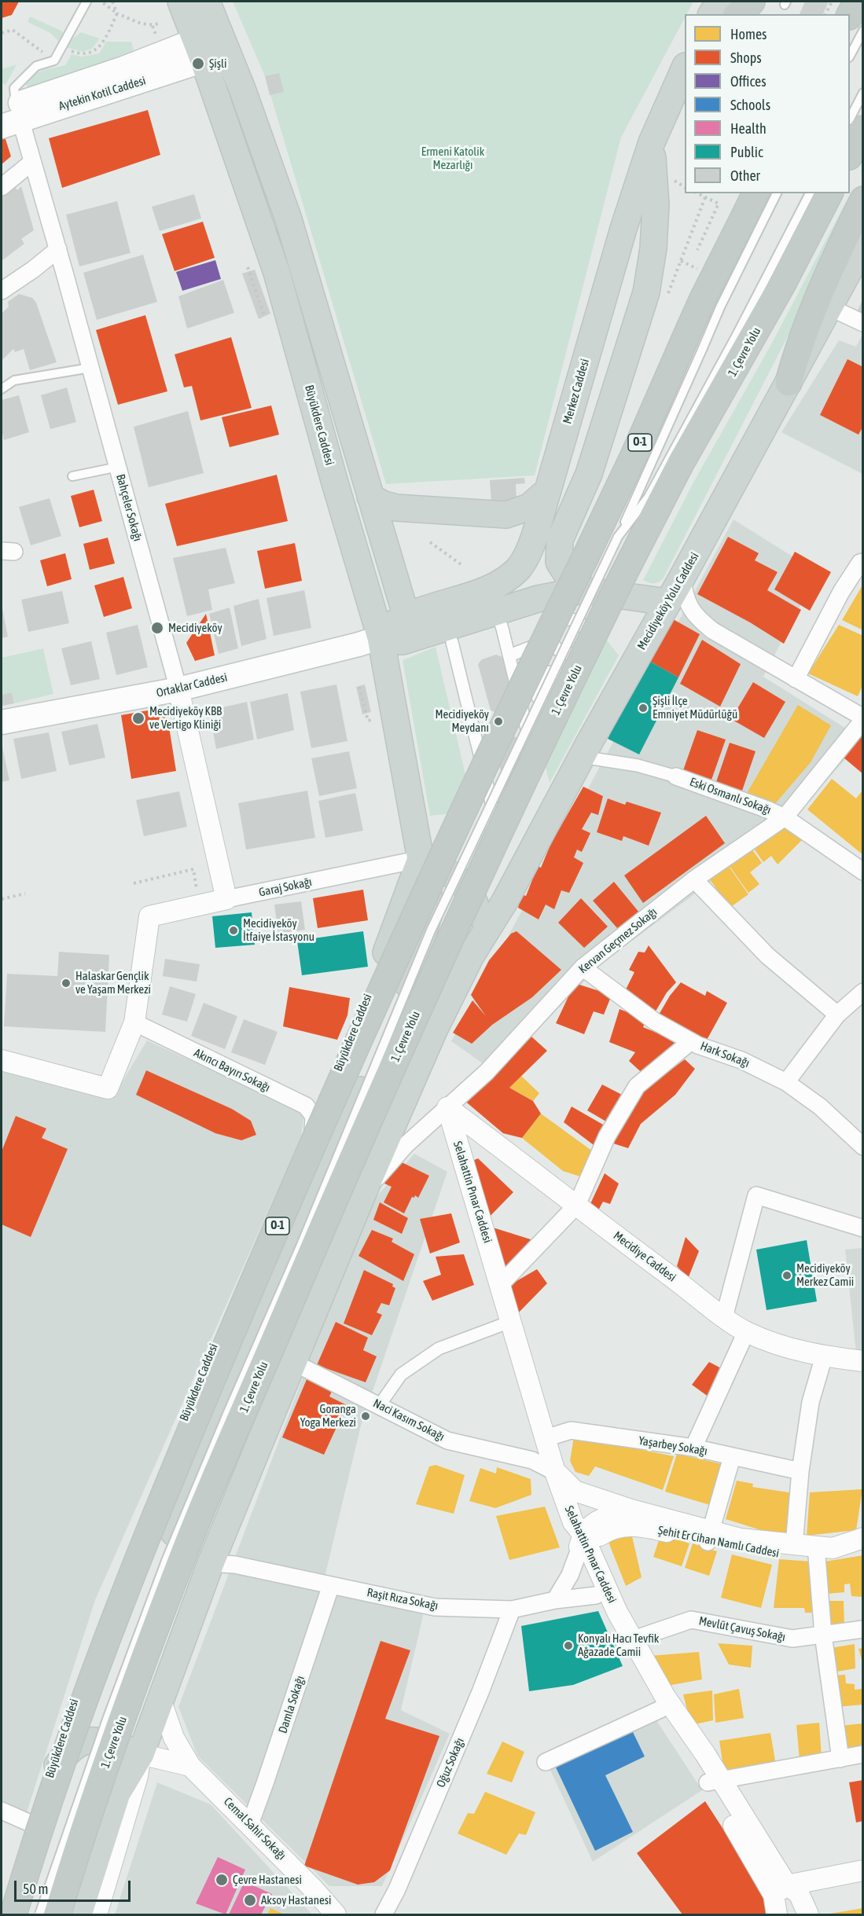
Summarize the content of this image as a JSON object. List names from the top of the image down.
{
  "streets": {
    "highway": ["1. Çevre Yolu", "O-1"],
    "main road": [
      "Aytekin Kotil Caddesi",
      "Merkez Caddesi",
      "Büyükdere Caddesi",
      "Mecidiyeköy Yolu Caddesi",
      "Ortaklar Caddesi"
    ],
    "street": [
      "Bahçeler Sokağı",
      "Eski Osmanlı Sokağı",
      "Garaj Sokağı",
      "Kervan Geçmez Sokağı",
      "Hark Sokağı",
      "Akıncı Bayırı Sokağı",
      "Selahattin Pınar Caddesi",
      "Mecidiye Caddesi",
      "Naci Kasım Sokağı",
      "Yaşarbey Sokağı",
      "Şehit Er Cihan Namlı Caddesi",
      "Raşit Rıza Sokağı",
      "Mevlüt Çavuş Sokağı",
      "Damla Sokağı",
      "Oğuz Sokağı",
      "Cemal Sahir Sokağı"
    ]
  },
  "crossings": [
    ["Aytekin Kotil Caddesi", "Büyükdere Caddesi"],
    ["Aytekin Kotil Caddesi", "Bahçeler Sokağı"],
    ["Merkez Caddesi", "Büyükdere Caddesi"],
    ["Merkez Caddesi", "Ortaklar Caddesi"],
    ["Büyükdere Caddesi", "Ortaklar Caddesi"],
    ["Büyükdere Caddesi", "Garaj Sokağı"],
    ["Büyükdere Caddesi", "Akıncı Bayırı Sokağı"],
    ["Bahçeler Sokağı", "Ortaklar Caddesi"],
    ["Bahçeler Sokağı", "Garaj Sokağı"],
    ["Mecidiyeköy Yolu Caddesi", "Eski Osmanlı Sokağı"],
    ["Eski Osmanlı Sokağı", "Kervan Geçmez Sokağı"],
    ["Garaj Sokağı", "Akıncı Bayırı Sokağı"],
    ["Kervan Geçmez Sokağı", "Hark Sokağı"],
    ["Kervan Geçmez Sokağı", "Selahattin Pınar Caddesi"],
    ["Kervan Geçmez Sokağı", "Mecidiye Caddesi"],
    ["Selahattin Pınar Caddesi", "Mecidiye Caddesi"],
    ["Selahattin Pınar Caddesi", "Naci Kasım Sokağı"],
    ["Selahattin Pınar Caddesi", "Yaşarbey Sokağı"],
    ["Selahattin Pınar Caddesi", "Şehit Er Cihan Namlı Caddesi"],
    ["Selahattin Pınar Caddesi", "Raşit Rıza Sokağı"],
    ["Selahattin Pınar Caddesi", "Mevlüt Çavuş Sokağı"],
    ["Naci Kasım Sokağı", "Şehit Er Cihan Namlı Caddesi"],
    ["Raşit Rıza Sokağı", "Damla Sokağı"],
    ["Raşit Rıza Sokağı", "Oğuz Sokağı"],
    ["Damla Sokağı", "Cemal Sahir Sokağı"]
  ],
  "parks": ["Ermeni Katolik Mezarlığı"],
  "places": [
    "Şişli",
    "Mecidiyeköy",
    "Şişli İlçe Emniyet Müdürlüğü",
    "Mecidiyeköy KBB ve Vertigo Kliniği",
    "Mecidiyeköy Meydanı",
    "Mecidiyeköy İtfaiye İstasyonu",
    "Halaskar Gençlik ve Yaşam Merkezi",
    "Mecidiyeköy Merkez Camii",
    "Goranga Yoga Merkezi",
    "Konyalı Hacı Tevfik Ağazade Camii",
    "Çevre Hastanesi",
    "Aksoy Hastanesi"
  ],
  "legend": [
    "Homes",
    "Shops",
    "Offices",
    "Schools",
    "Health",
    "Public",
    "Other"
  ],
  "scale_bar": "50 m"
}
